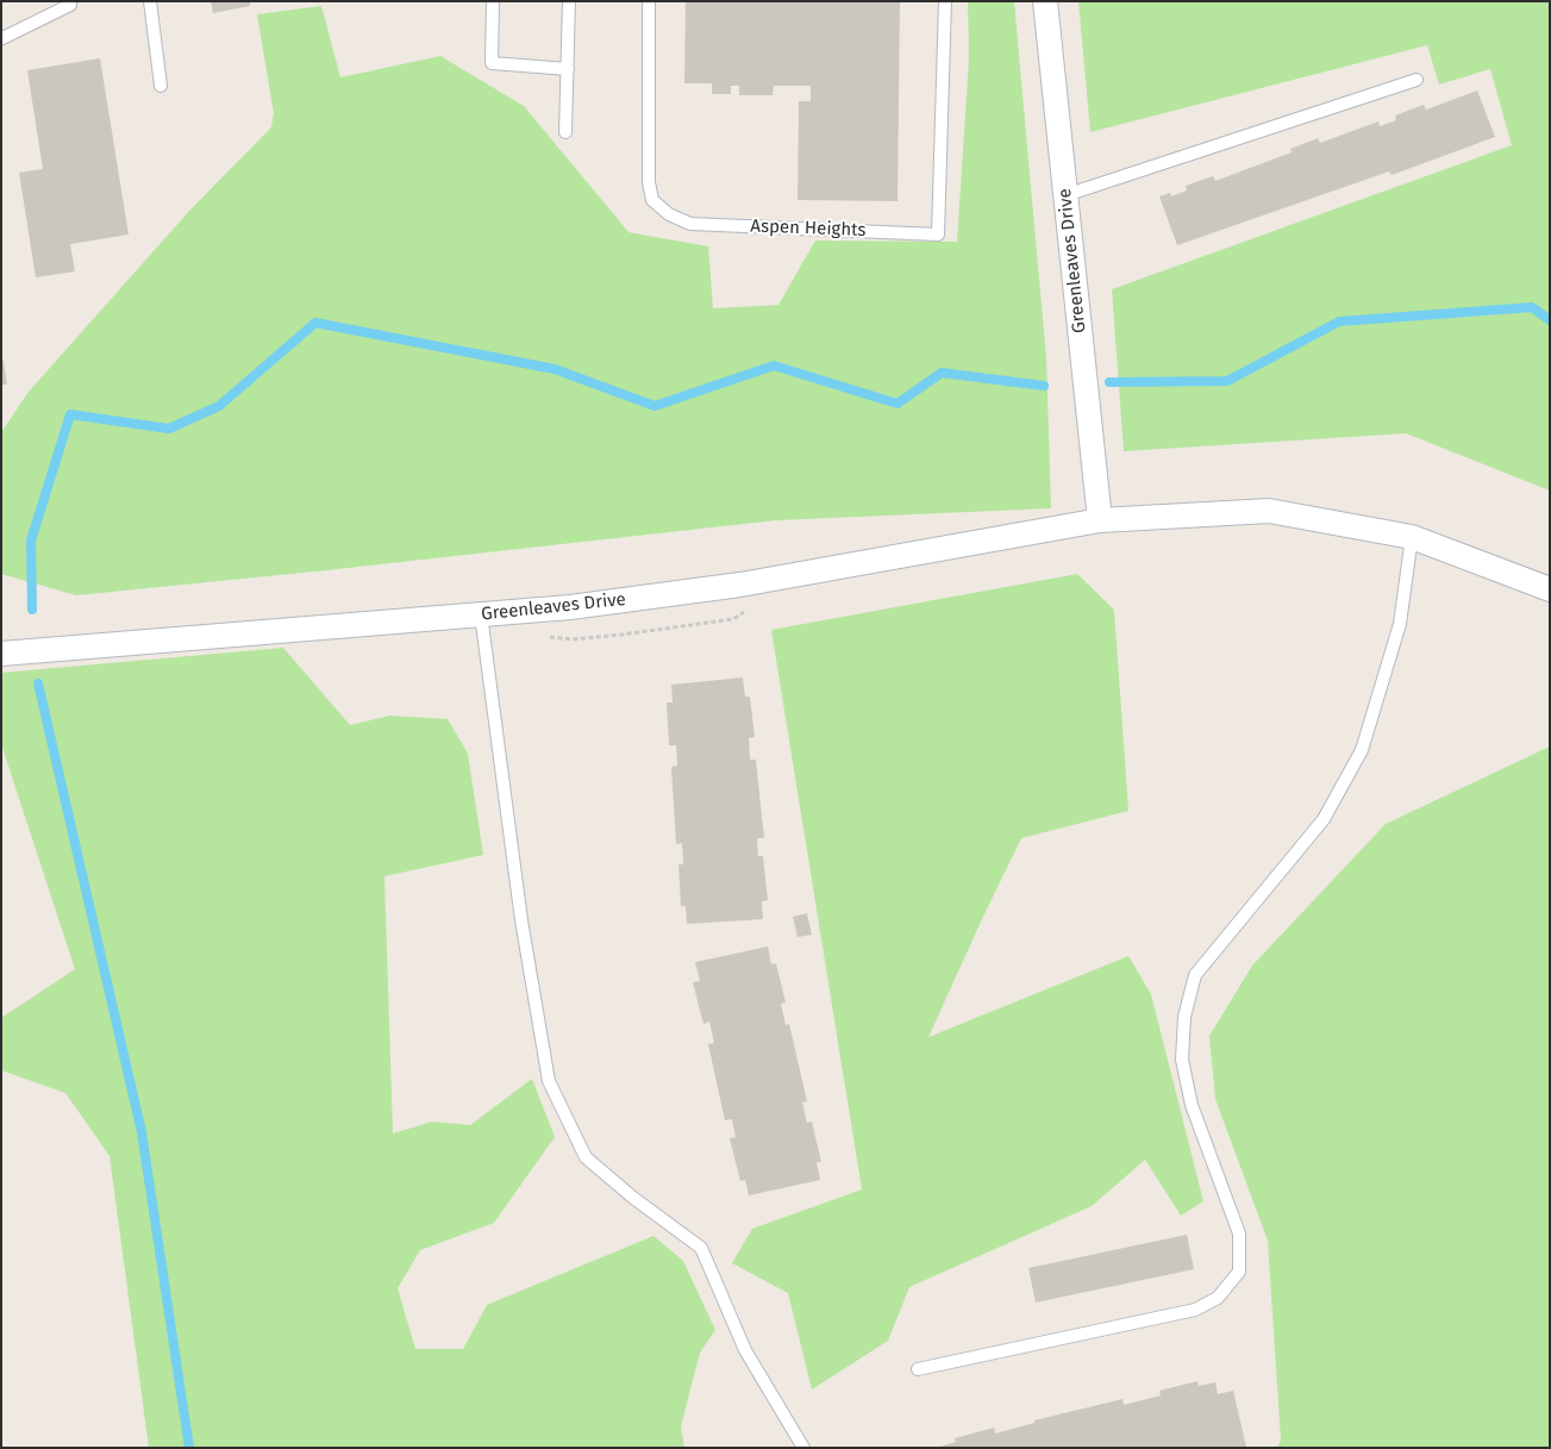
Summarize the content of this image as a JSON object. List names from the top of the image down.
{
  "streets": {
    "street": ["Greenleaves Drive"],
    "lane": ["Aspen Heights"]
  }
}
